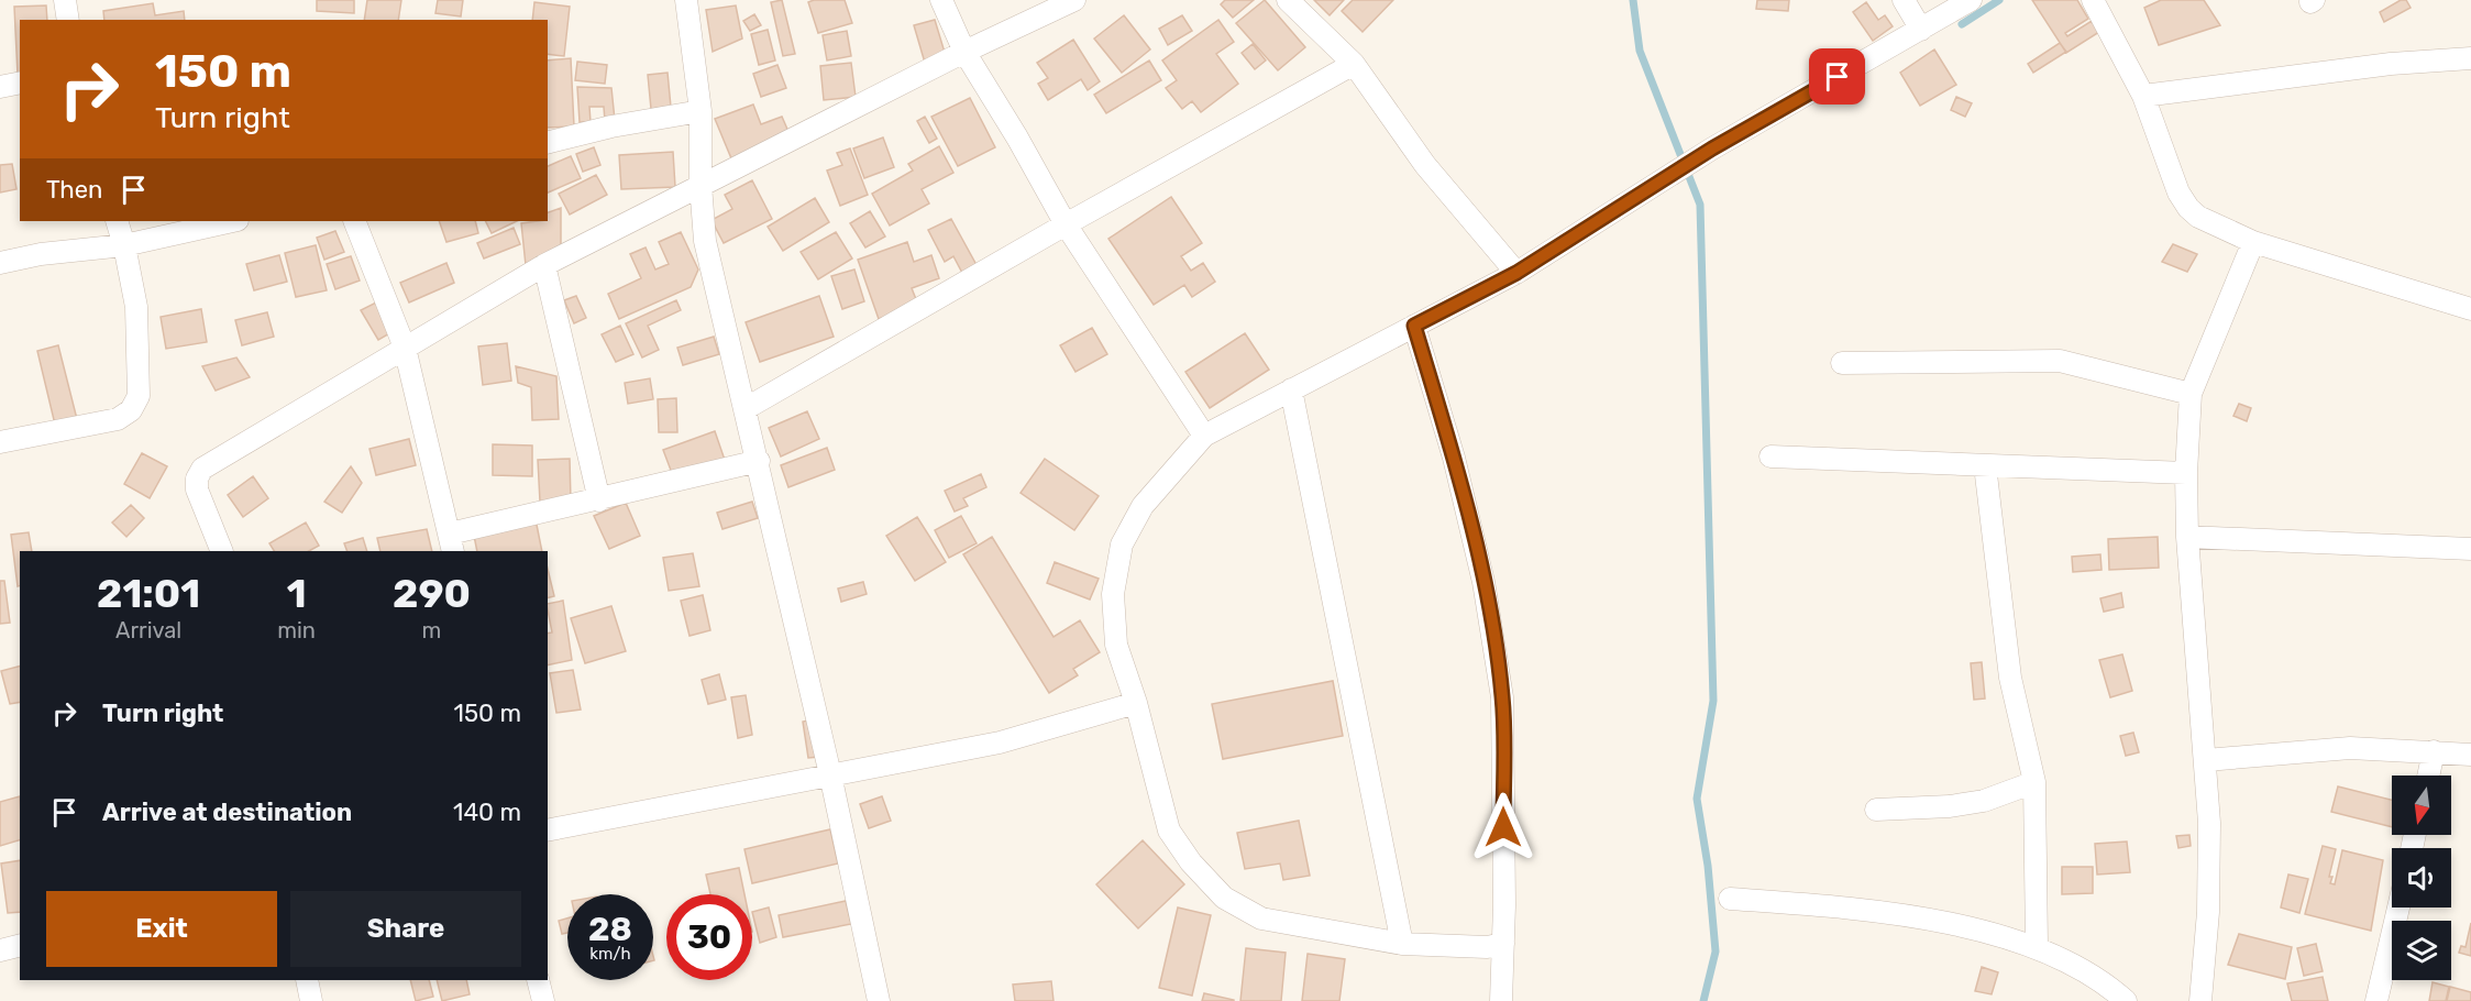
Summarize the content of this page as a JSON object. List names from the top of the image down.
{
  "north": "bottom",
  "page": {
    "turn": ["150 m", "Turn right"],
    "then": "Then",
    "eta": [
      "21:01",
      "Arrival",
      "1",
      "min",
      "290",
      "m"
    ],
    "list": [
      {
        "name": "Turn right",
        "value": "150 m"
      },
      {
        "name": "Arrive at destination",
        "value": "140 m"
      }
    ],
    "buttons": ["Exit", "Share"],
    "speed": "28 km/h",
    "limit": "30"
  }
}
